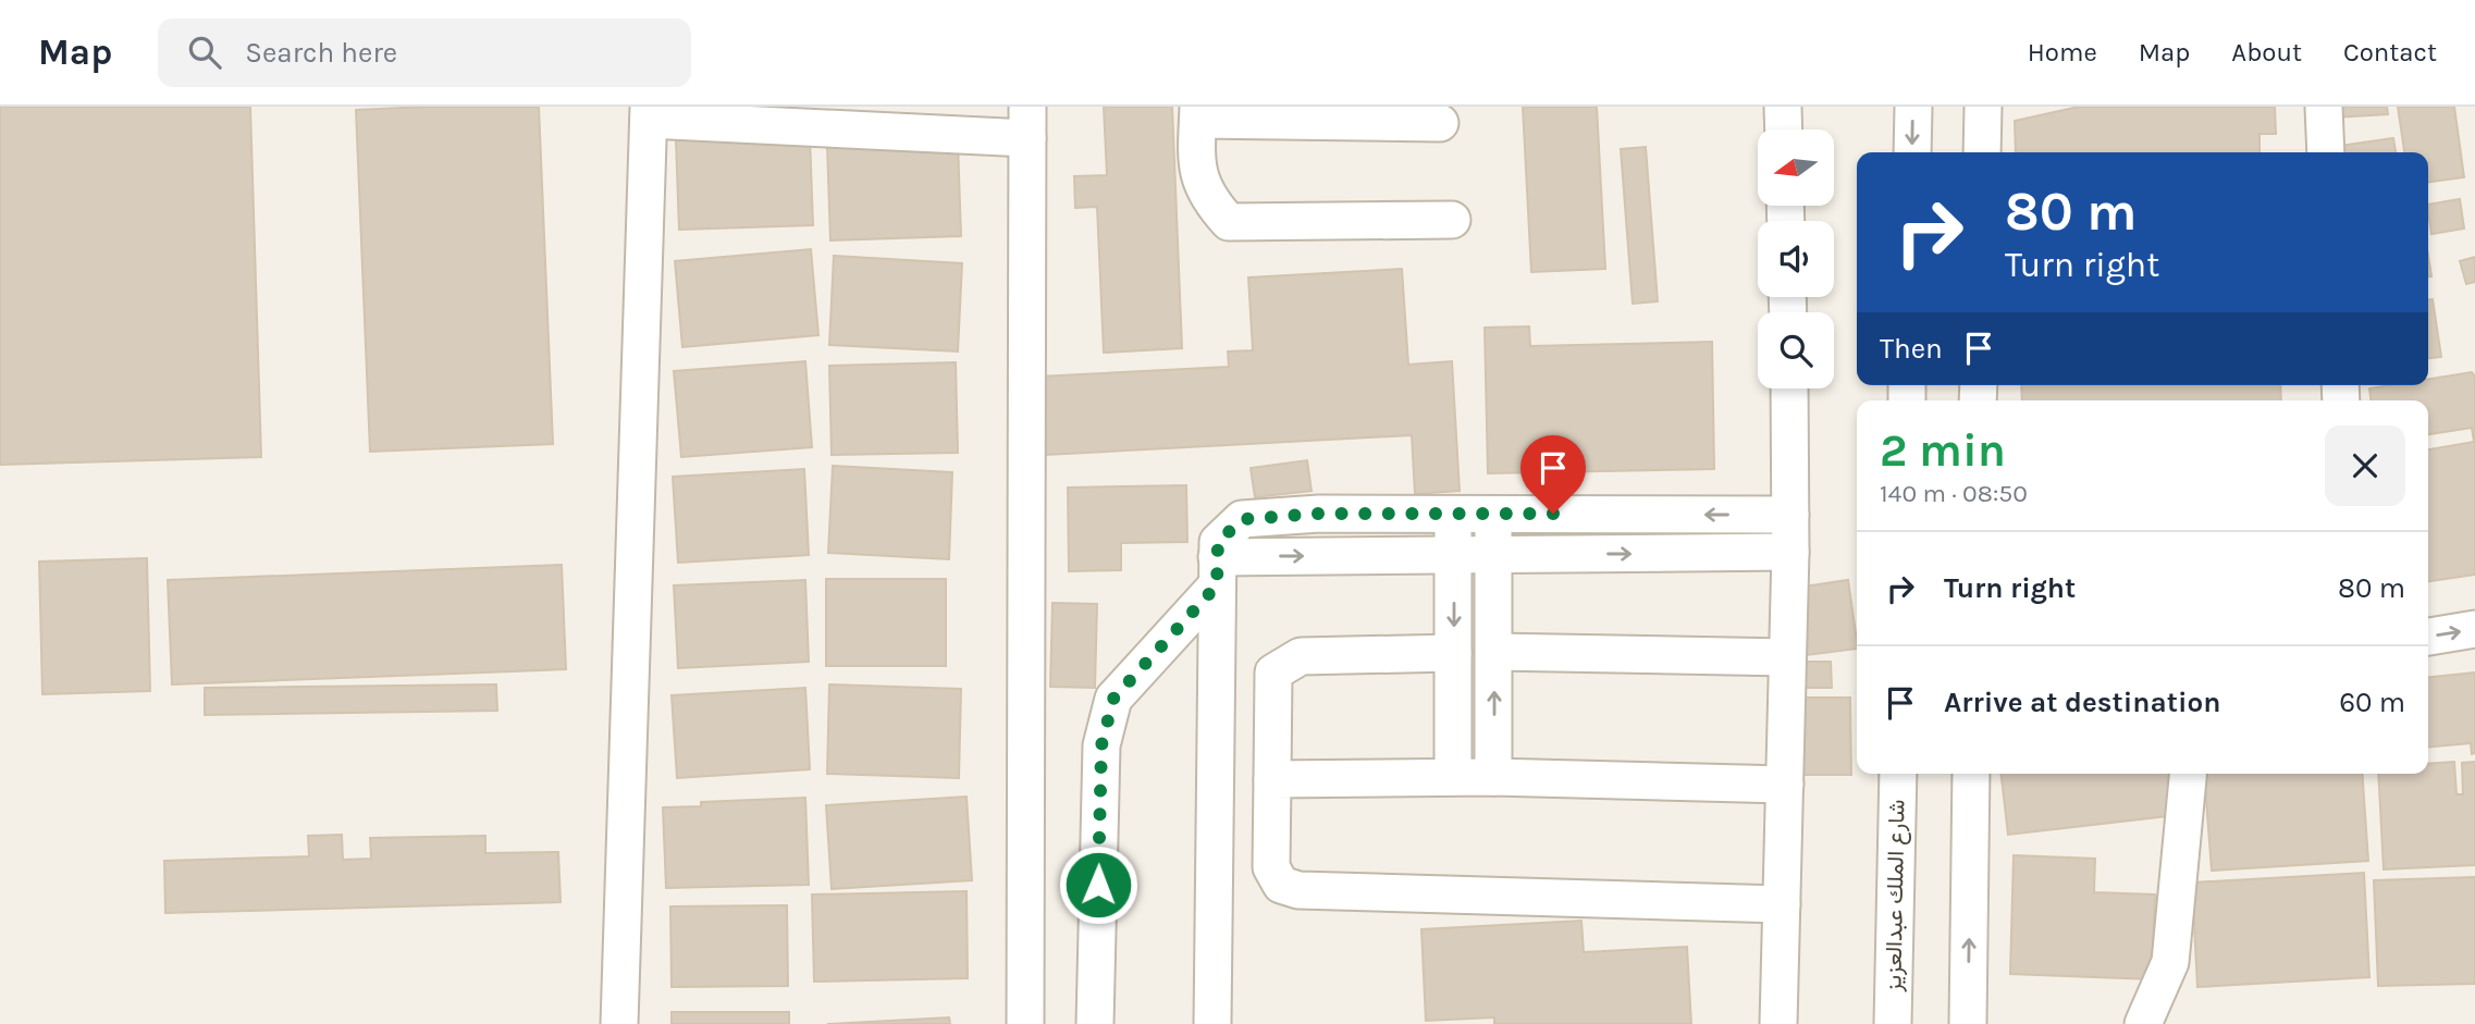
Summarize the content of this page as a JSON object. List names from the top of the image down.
{
  "streets": {
    "street": ["شارع الملك عبدالعزيز"]
  },
  "north": "left",
  "page": {
    "header": "Map",
    "search": "Search here",
    "nav": [
      "Home",
      "Map",
      "About",
      "Contact"
    ],
    "turn": ["80 m", "Turn right"],
    "then": "Then",
    "heading": ["2 min", "140 m · 08:50"],
    "list": [
      {
        "name": "Turn right",
        "value": "80 m"
      },
      {
        "name": "Arrive at destination",
        "value": "60 m"
      }
    ]
  }
}
